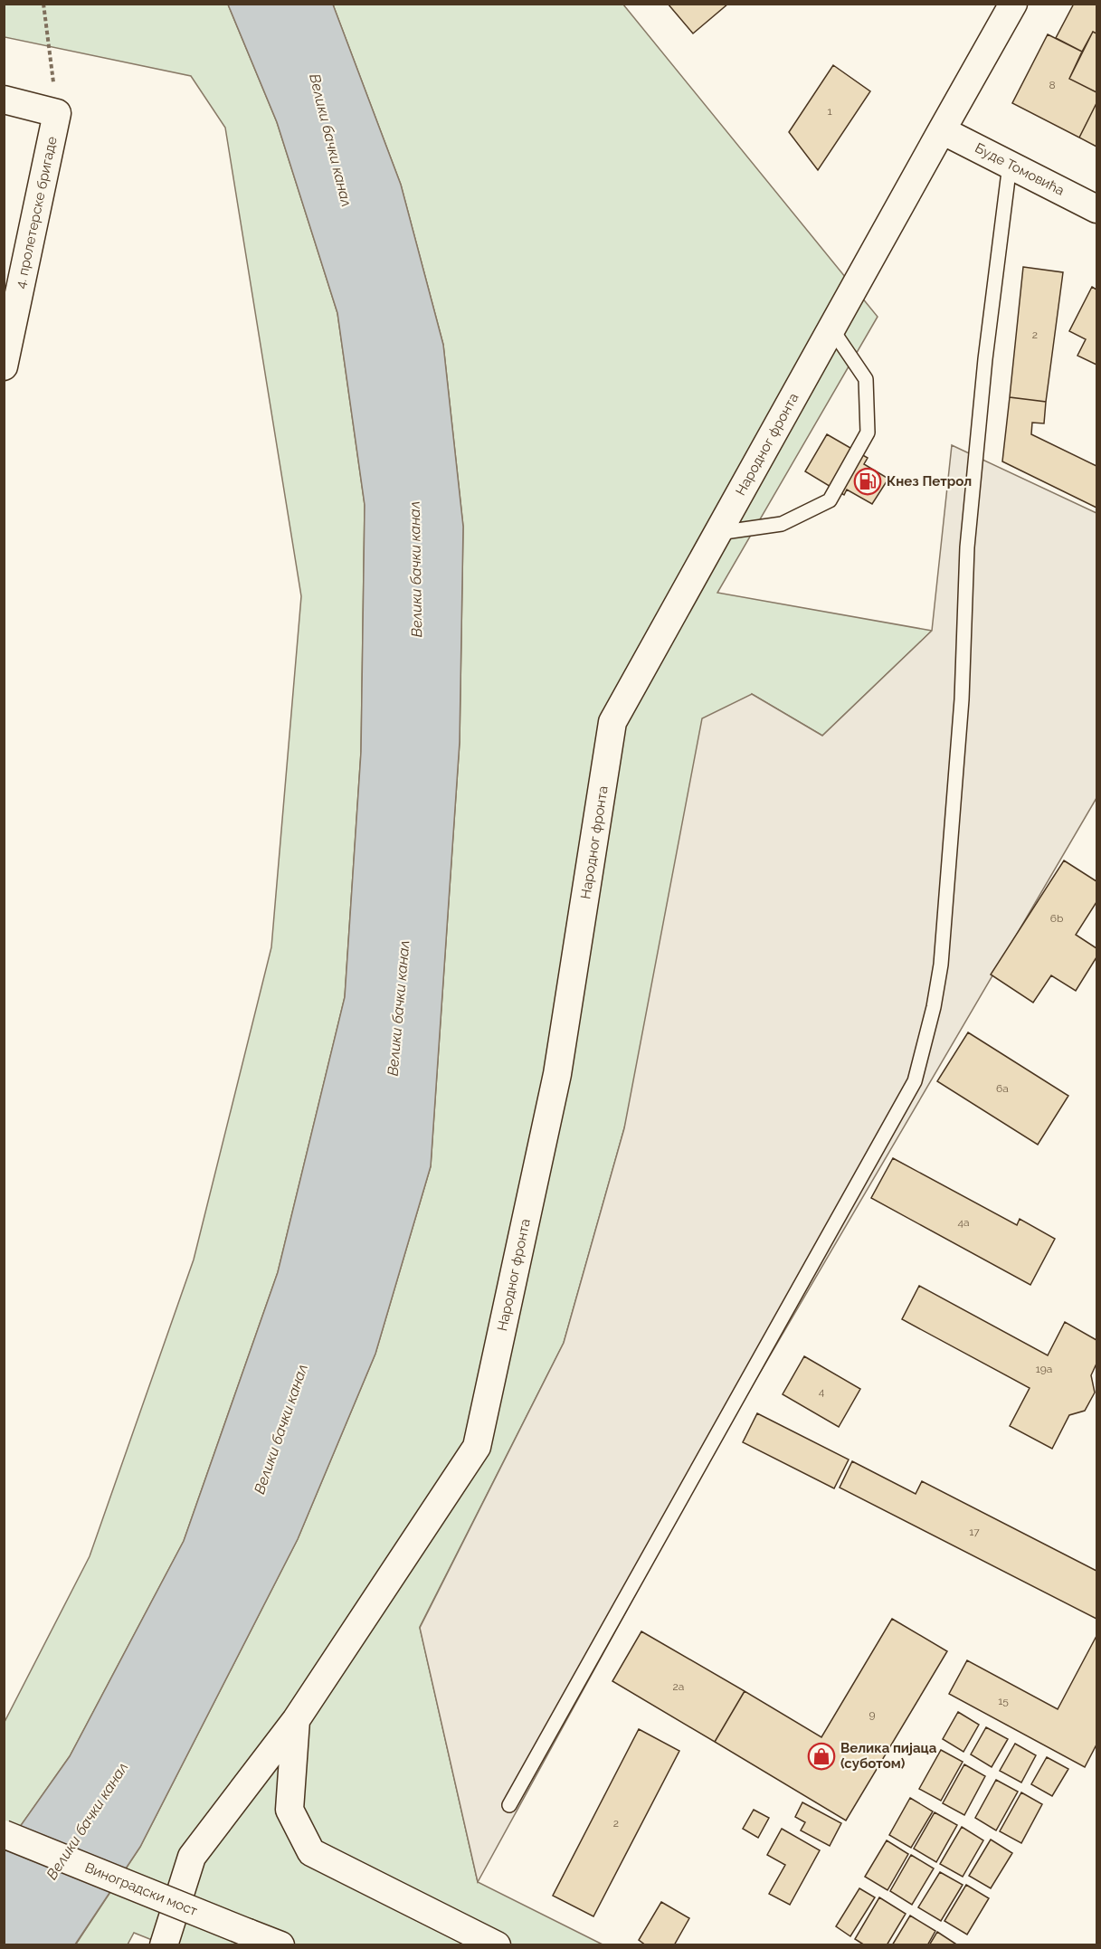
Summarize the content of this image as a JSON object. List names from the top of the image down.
{
  "streets": {
    "street": [
      "Буде Томовића",
      "4. пролетерске бригаде",
      "Народног фронта",
      "Виноградски мост"
    ]
  },
  "crossings": [
    ["Буде Томовића", "Народног фронта"]
  ],
  "water": ["Велики бачки канал"],
  "places": {
    "fuel station": ["Кнез Петрол"],
    "shop": ["Велика пијаца (суботом)"]
  },
  "house_numbers": [
    "8",
    "1",
    "2",
    "6b",
    "6a",
    "4a",
    "19a",
    "4",
    "17",
    "2a",
    "15",
    "9",
    "2"
  ]
}
